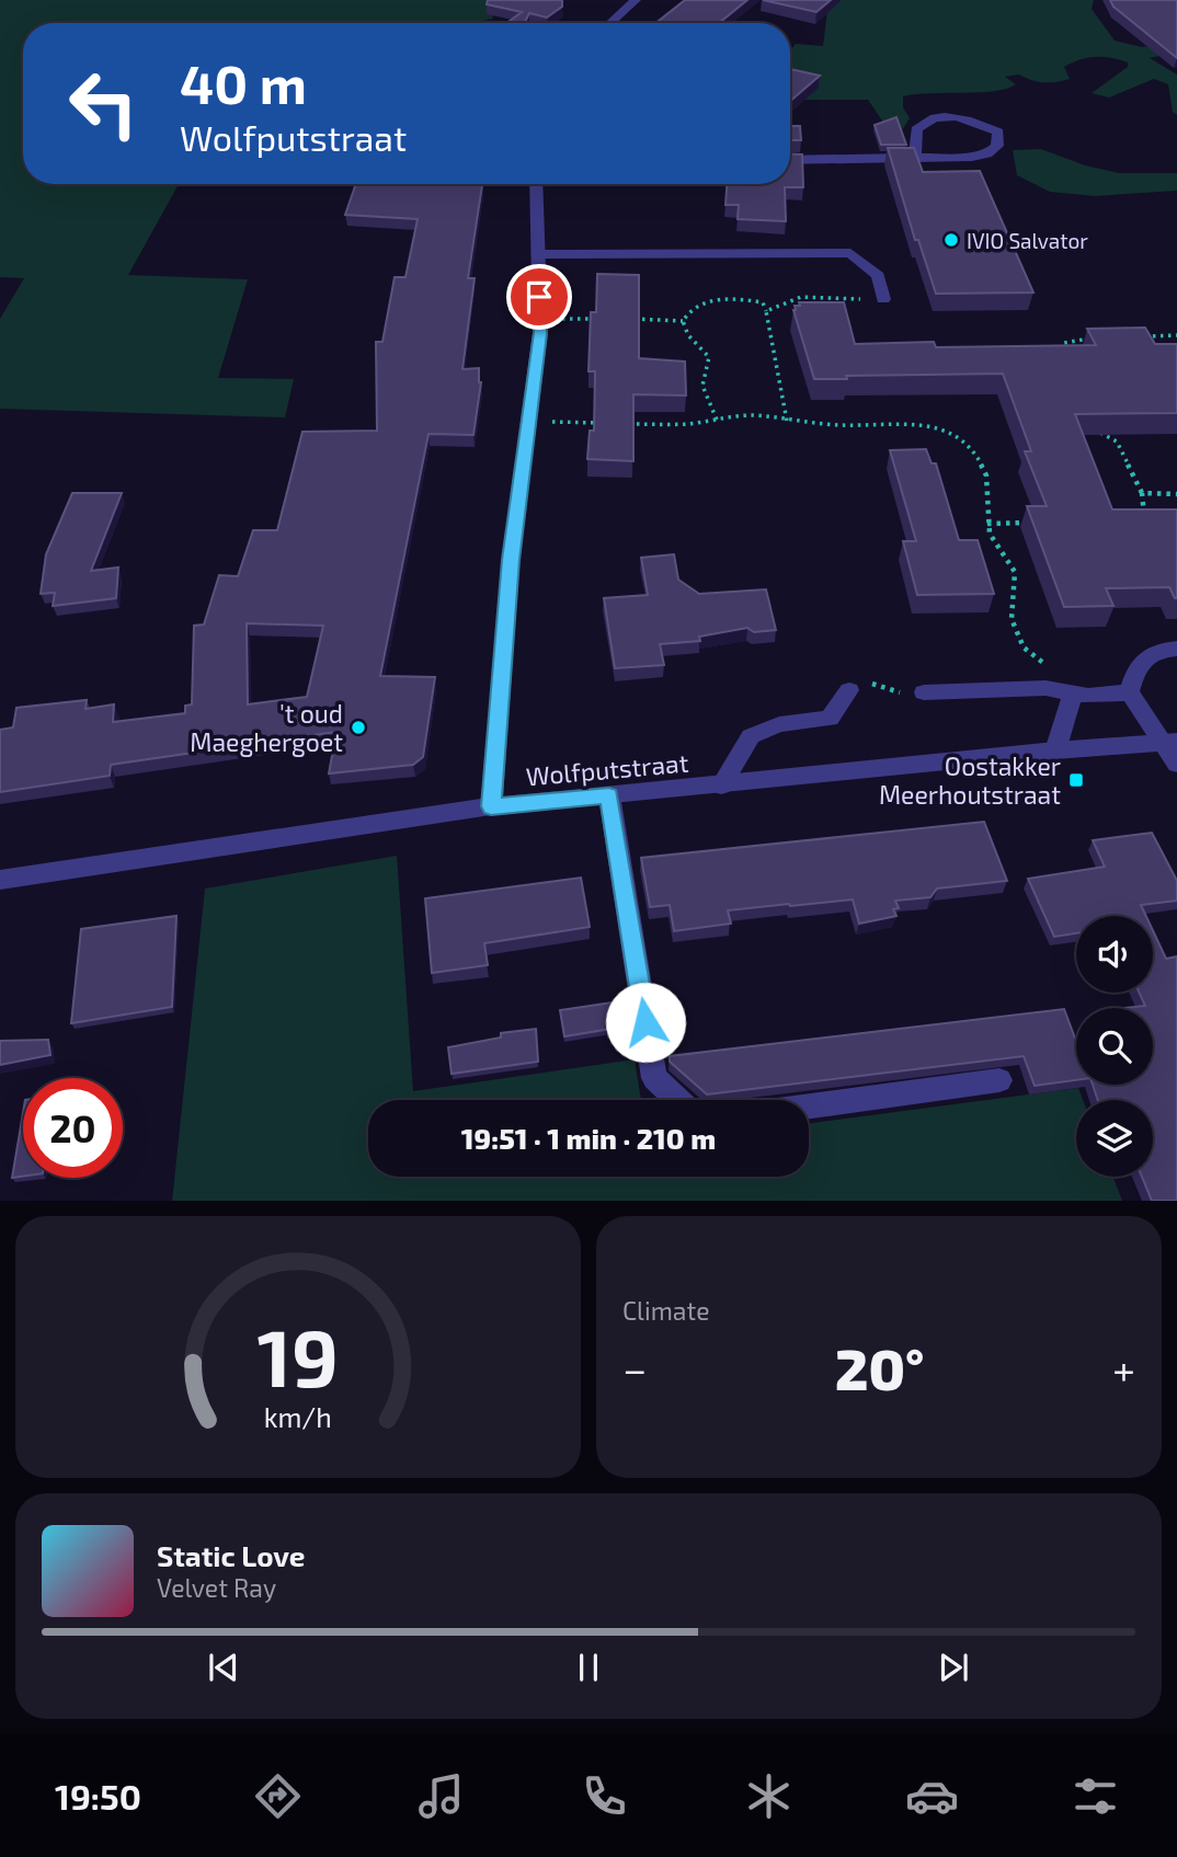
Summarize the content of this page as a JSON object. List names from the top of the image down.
{
  "streets": {
    "street": ["Wolfputstraat"]
  },
  "places": {
    "other": ["IVIO Salvator", "'t oud Maeghergoet"],
    "transit": ["Oostakker Meerhoutstraat"]
  },
  "page": {
    "turn": ["40 m", "Wolfputstraat"],
    "limit": "20",
    "trip": "19:51 · 1 min · 210 m",
    "tile": "Climate",
    "heat": ["−", "20°", "+"],
    "song": ["Static Love", "Velvet Ray"],
    "tabs": "19:50",
    "gauge": ["19", "km/h"]
  }
}
